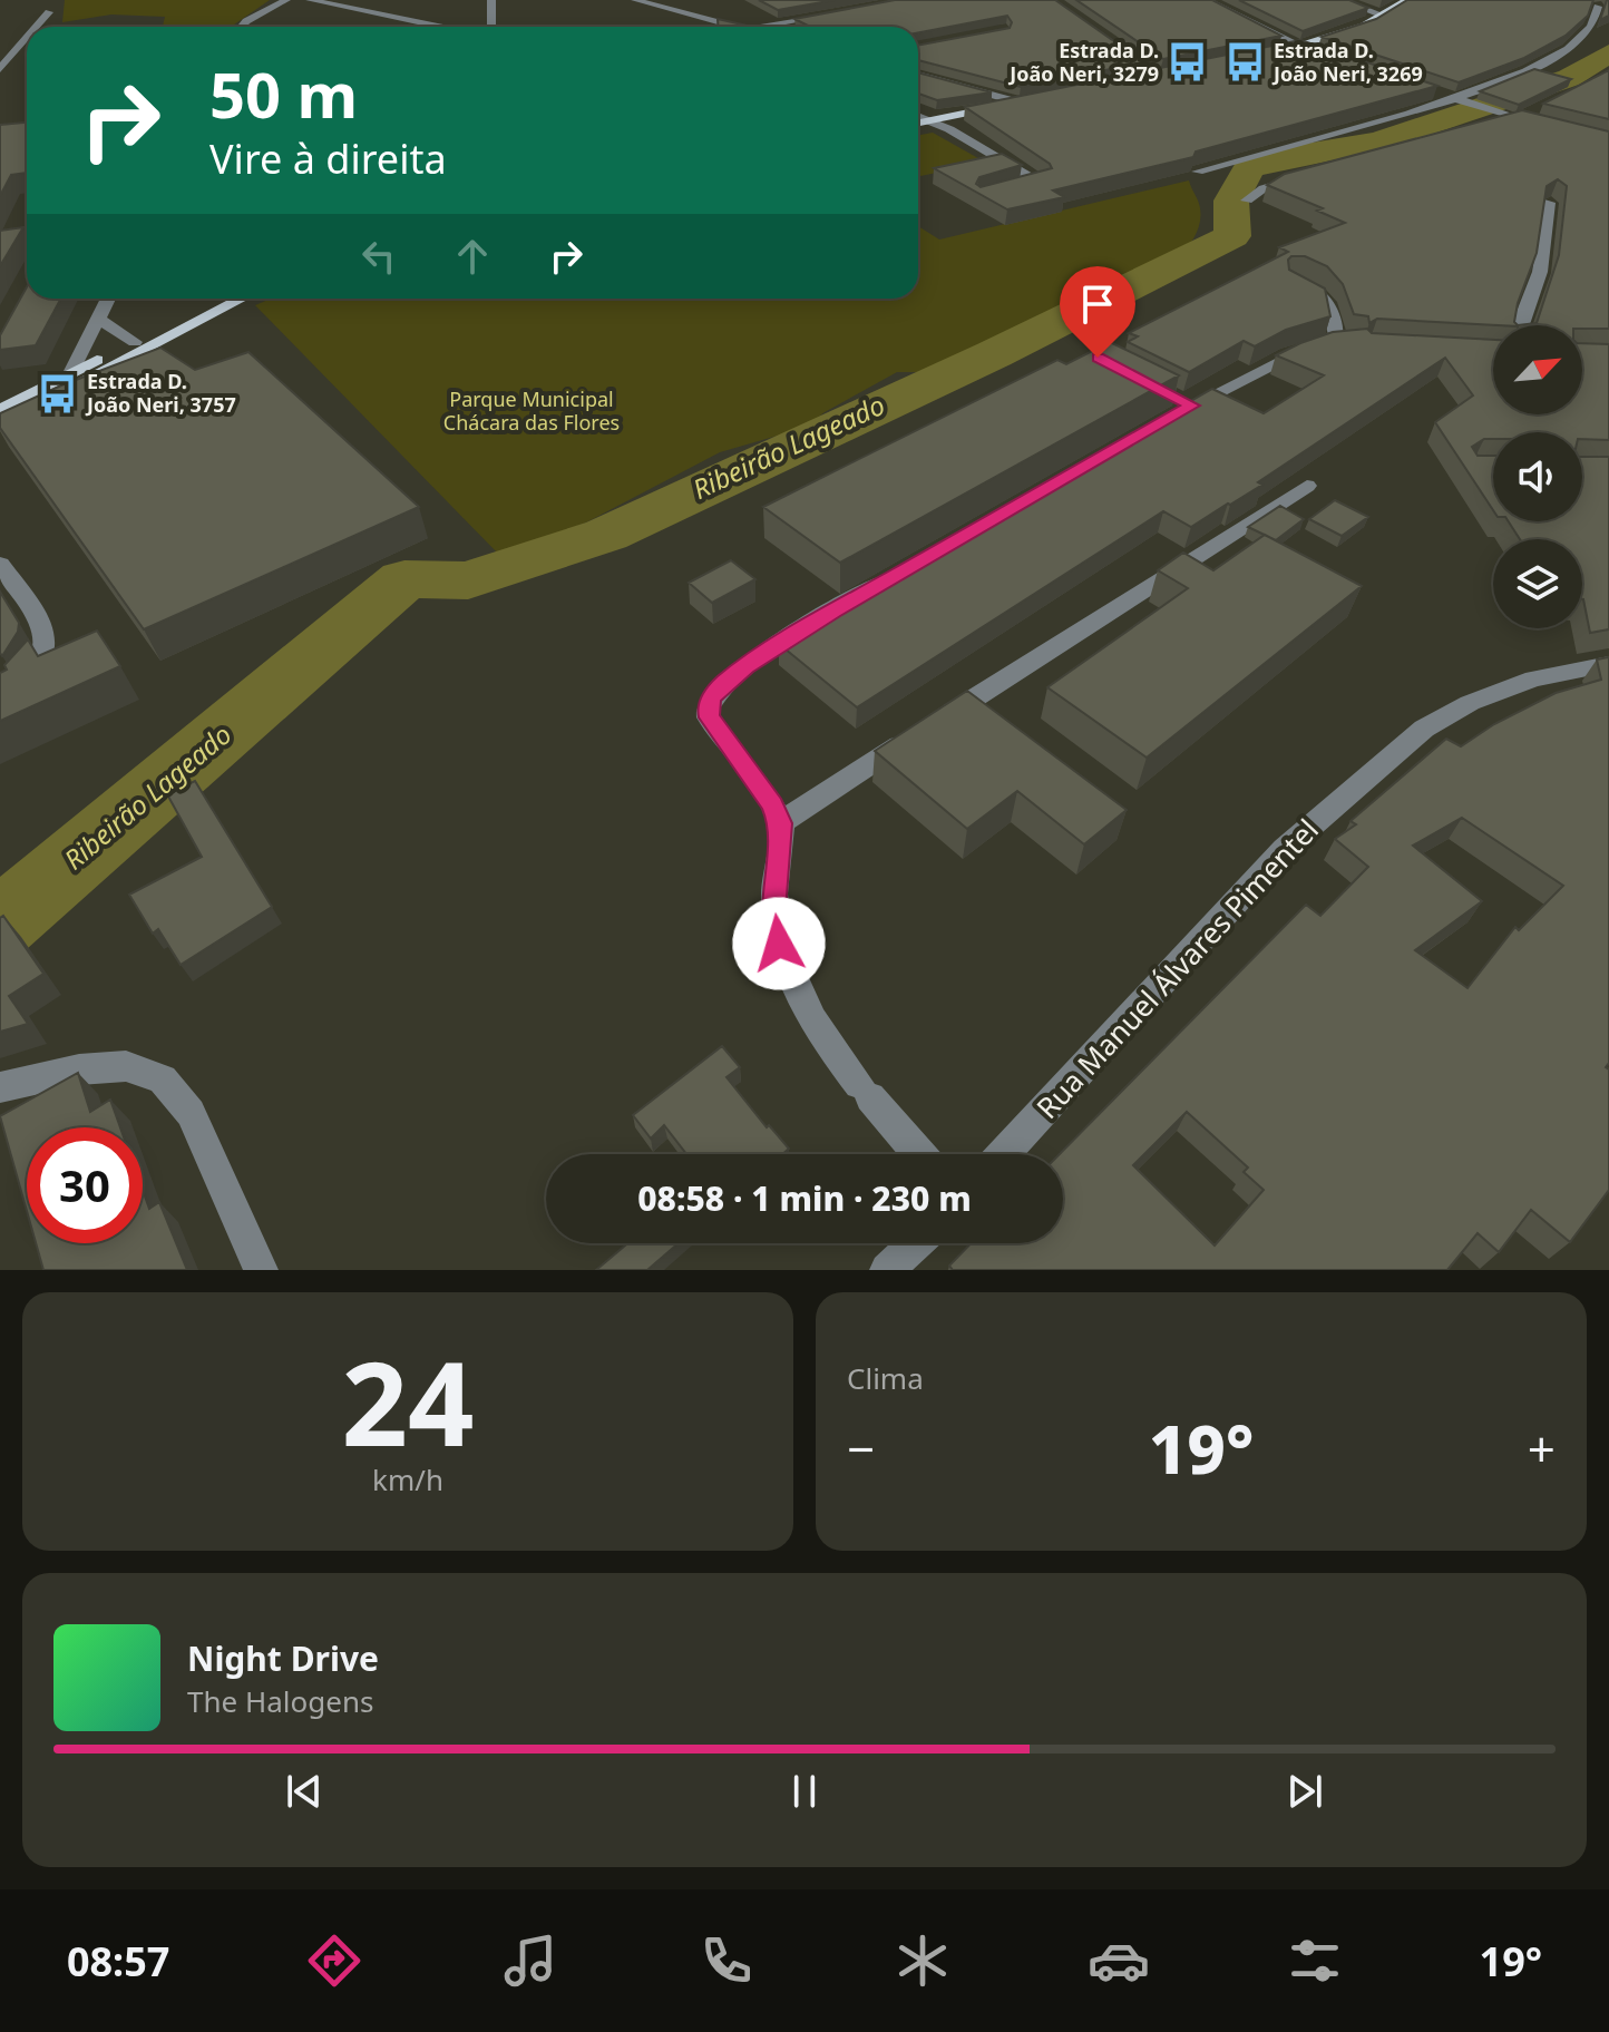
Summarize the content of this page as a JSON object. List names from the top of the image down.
{
  "streets": {
    "street": ["Rua Manuel Álvares Pimentel"]
  },
  "water": ["Ribeirão Lageado"],
  "parks": ["Parque Municipal Chácara das Flores"],
  "places": {
    "bus stop": ["Estrada D. João Neri, 3279", "Estrada D. João Neri, 3269", "Estrada D. João Neri, 3757"]
  },
  "north": "top right",
  "page": {
    "turn": ["50 m", "Vire à direita"],
    "limit": "30",
    "trip": "08:58 · 1 min · 230 m",
    "tile": [
      ["24", "km/h"],
      "Clima"
    ],
    "heat": ["−", "19°", "+"],
    "song": ["Night Drive", "The Halogens"],
    "tabs": ["08:57", "19°"]
  }
}
